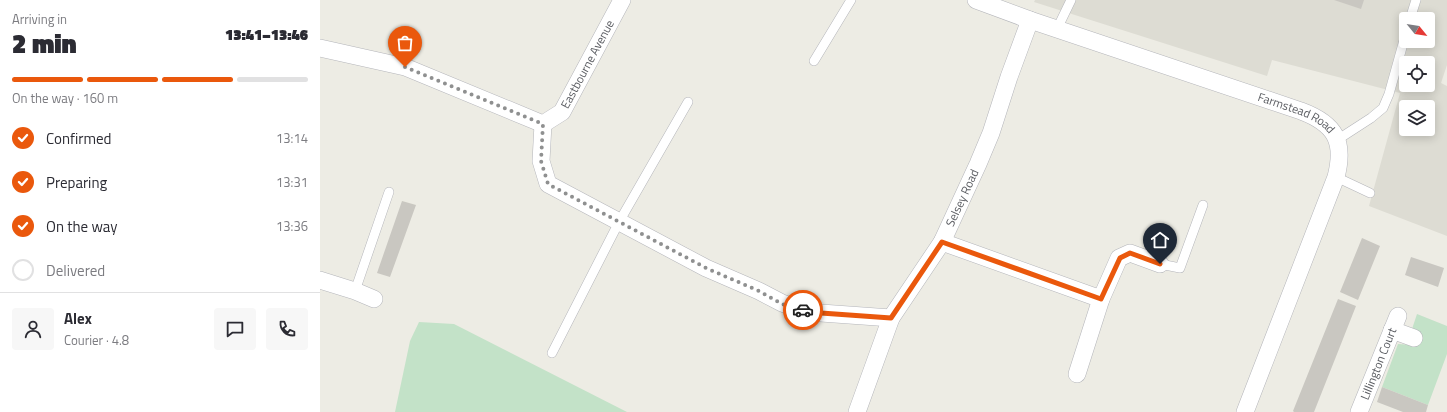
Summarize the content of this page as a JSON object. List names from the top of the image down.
{
  "streets": {
    "street": [
      "Eastbourne Avenue",
      "Farmstead Road",
      "Selsey Road",
      "Lillington Court"
    ]
  },
  "crossings": [
    ["Farmstead Road", "Selsey Road"]
  ],
  "north": "bottom right",
  "page": {
    "heading": ["2 min", "Arriving in", "13:41–13:46"],
    "panel": ["Alex", "Courier · 4.8"],
    "bar": "On the way · 160 m",
    "list": [
      ["Confirmed", "13:14"],
      ["Preparing", "13:31"],
      ["On the way", "13:36"],
      "Delivered"
    ]
  }
}
